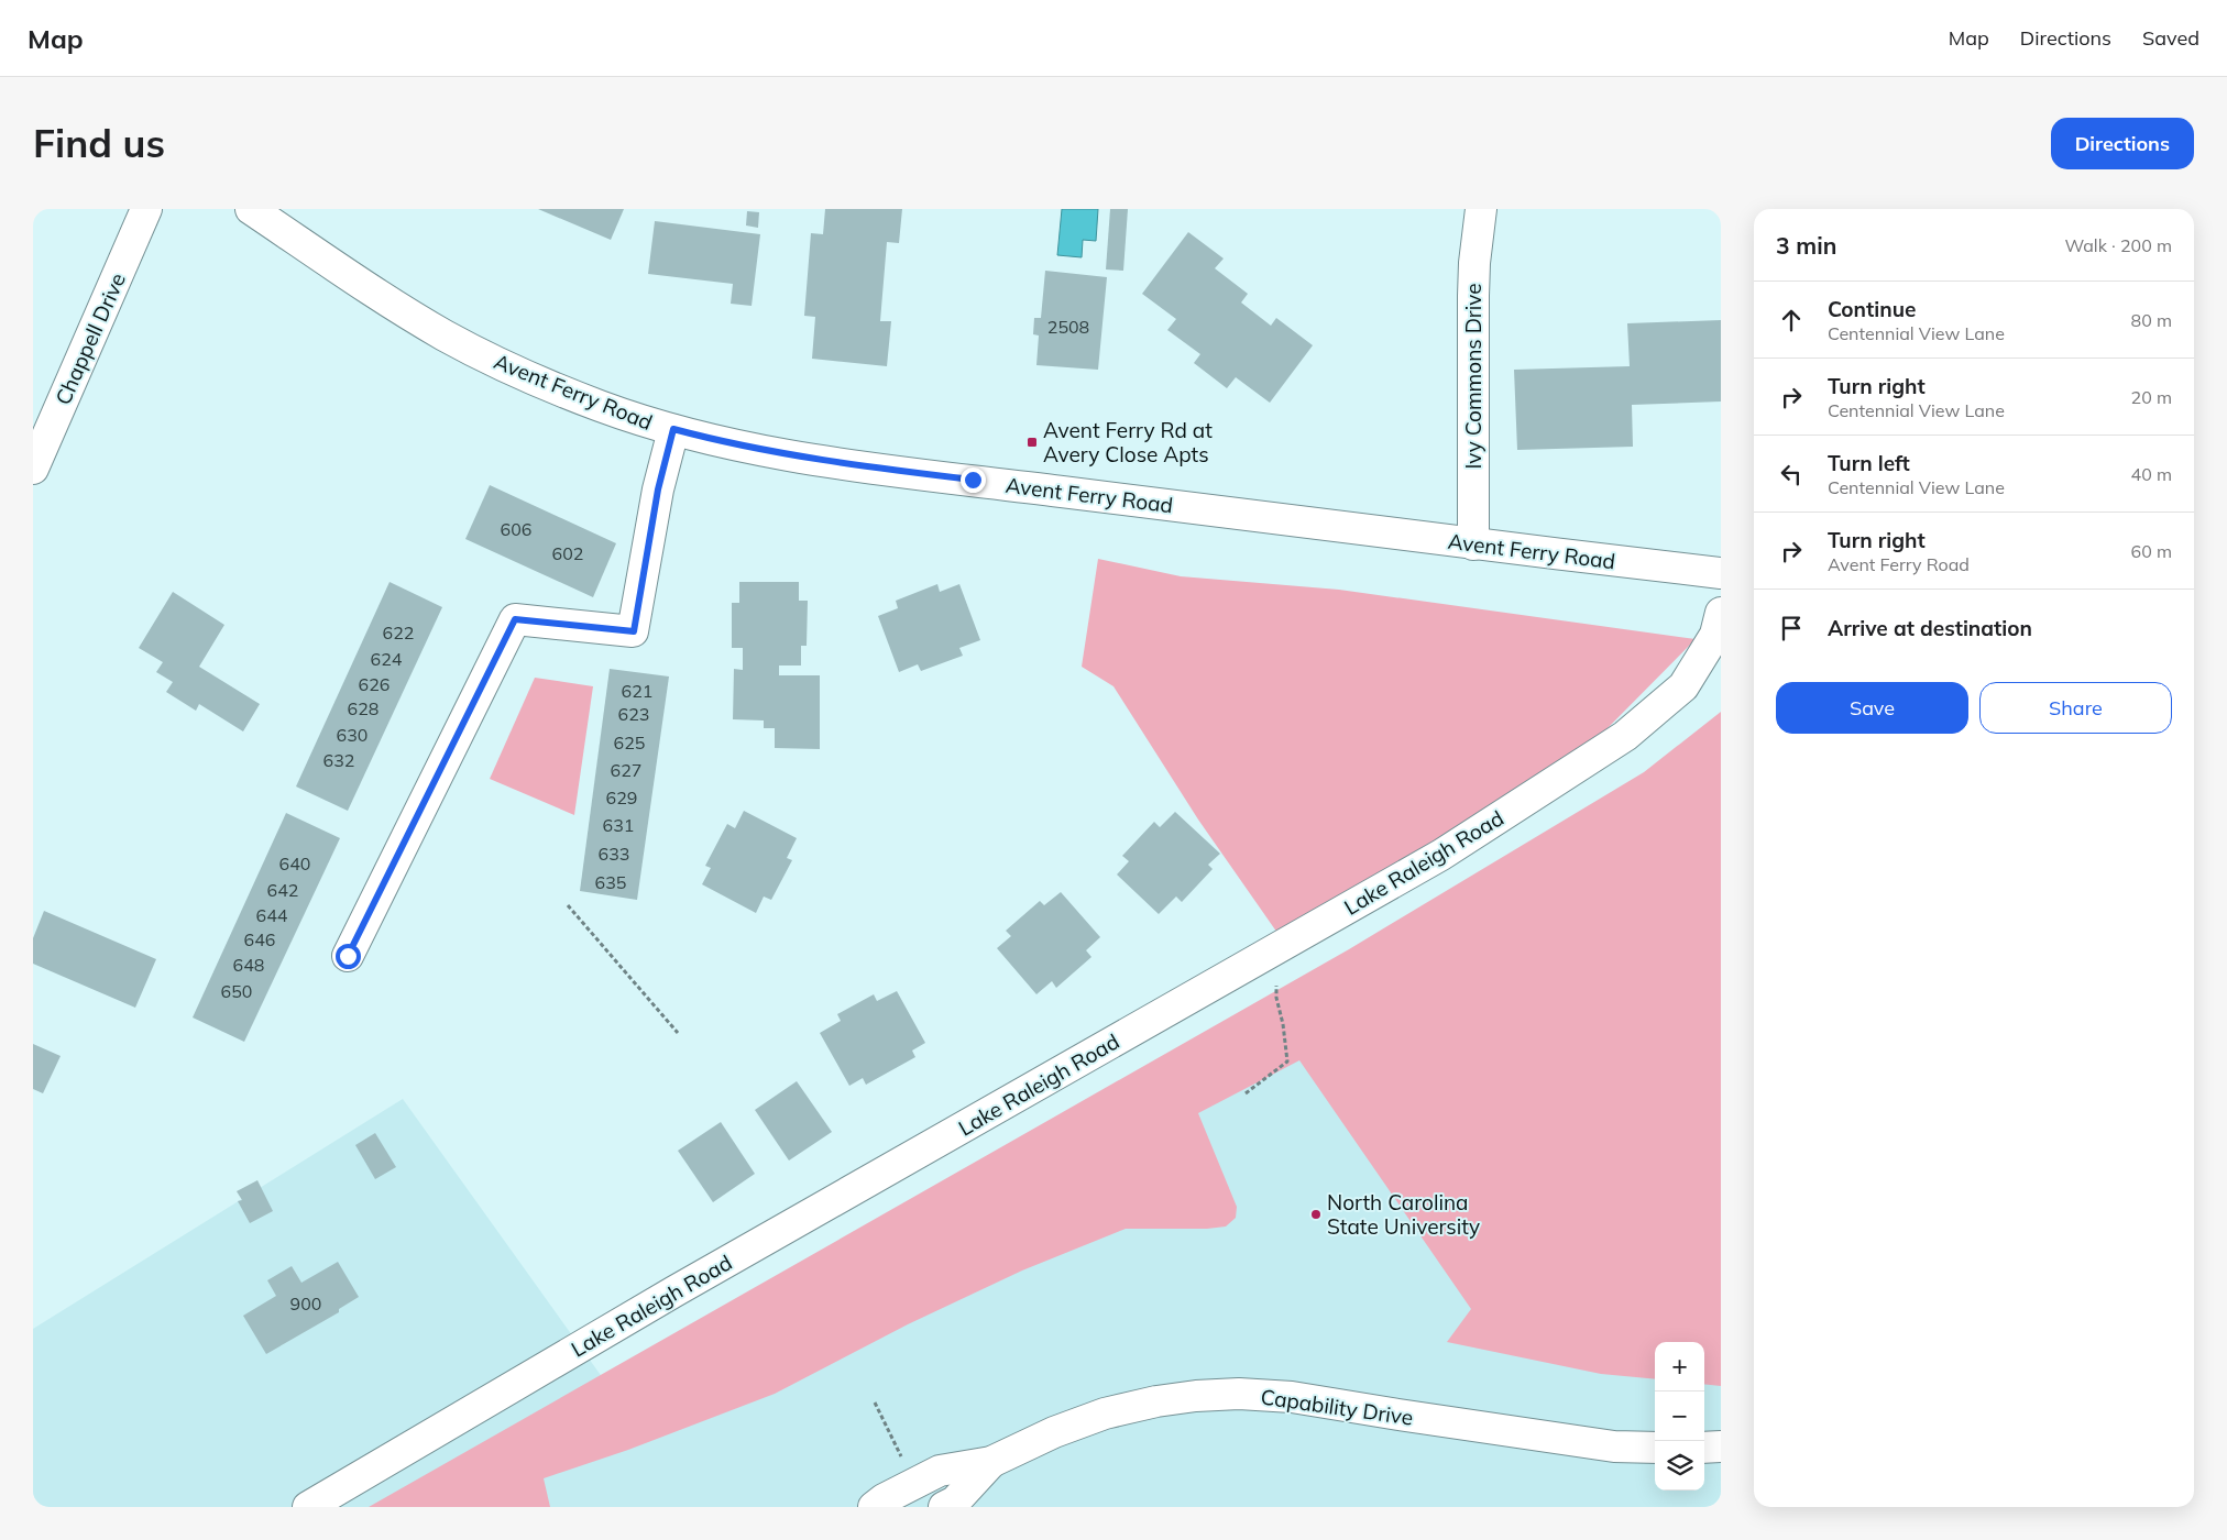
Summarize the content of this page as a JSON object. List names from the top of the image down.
{
  "streets": {
    "street": [
      "Chappell Drive",
      "Ivy Commons Drive",
      "Avent Ferry Road",
      "Lake Raleigh Road",
      "Capability Drive"
    ]
  },
  "crossings": [
    ["Ivy Commons Drive", "Avent Ferry Road"]
  ],
  "places": {
    "transit": ["Avent Ferry Rd at Avery Close Apts"],
    "other": ["North Carolina State University"]
  },
  "house_numbers": [
    "2508",
    "606",
    "602",
    "622",
    "624",
    "626",
    "621",
    "628",
    "623",
    "630",
    "625",
    "632",
    "627",
    "629",
    "631",
    "633",
    "640",
    "635",
    "642",
    "644",
    "646",
    "648",
    "650",
    "900"
  ],
  "page": {
    "header": "Map",
    "nav": ["Map", "Directions", "Saved"],
    "buttons": [
      "Directions",
      ["Save", "Share"]
    ],
    "title": "Find us",
    "heading": ["3 min", "Walk · 200 m"],
    "list": [
      ["Continue", "Centennial View Lane", "80 m"],
      ["Turn right", "Centennial View Lane", "20 m"],
      ["Turn left", "Centennial View Lane", "40 m"],
      ["Turn right", "Avent Ferry Road", "60 m"],
      "Arrive at destination"
    ],
    "map_buttons": ["+", "−"]
  }
}
